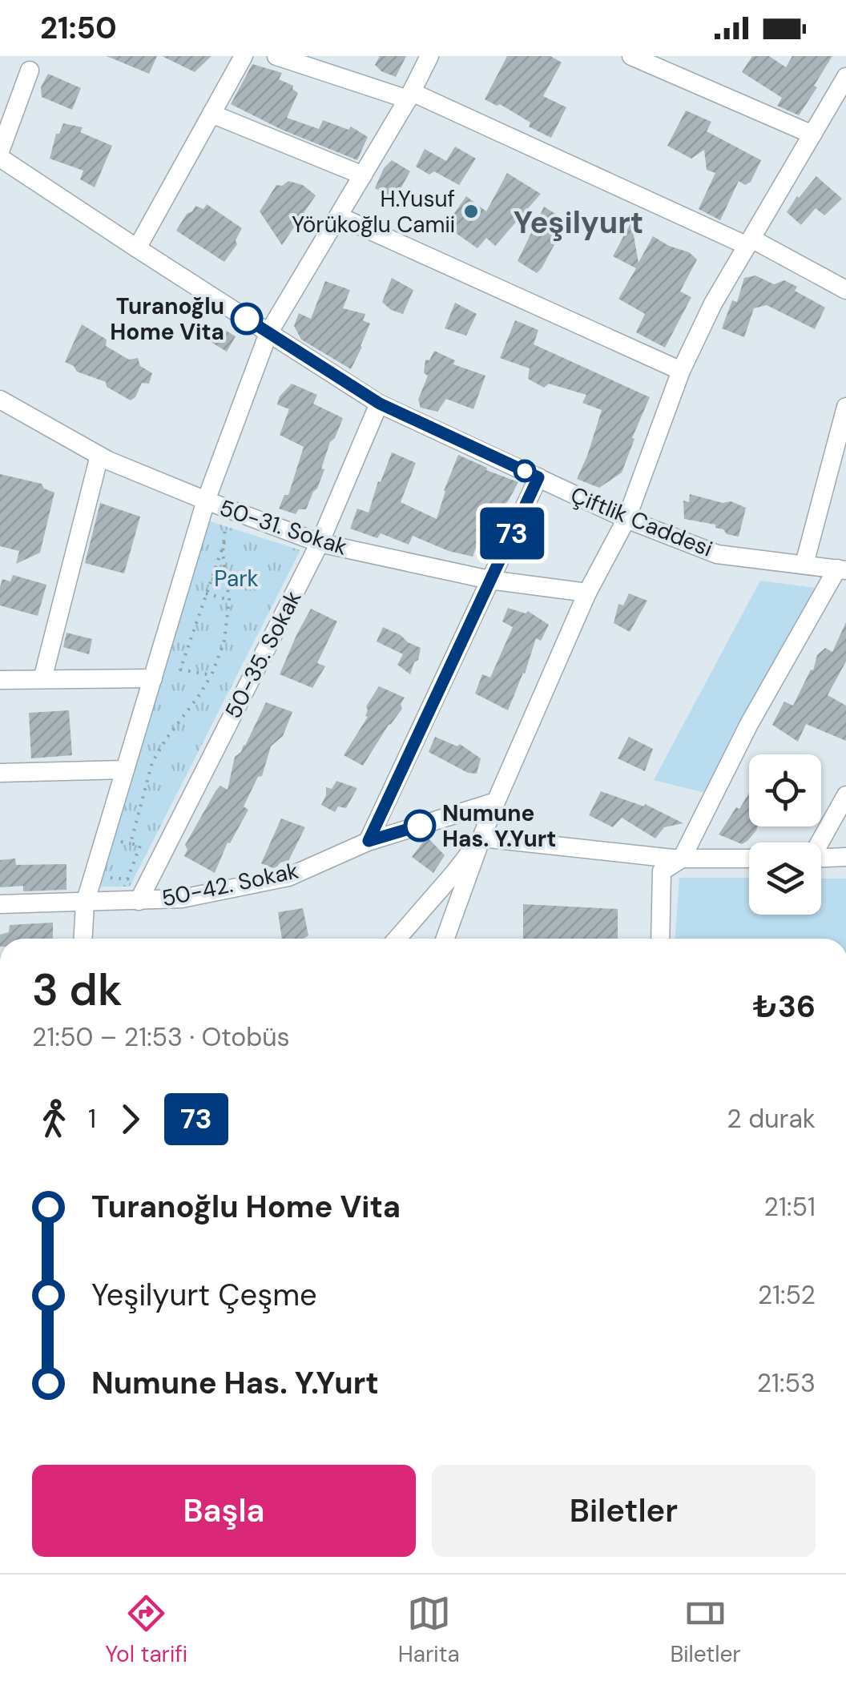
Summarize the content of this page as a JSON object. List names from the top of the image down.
{
  "streets": {
    "street": [
      "Çiftlik Caddesi",
      "50-31. Sokak",
      "50-35. Sokak",
      "50-42. Sokak"
    ]
  },
  "crossings": [
    ["Çiftlik Caddesi", "50-35. Sokak"],
    ["50-31. Sokak", "50-35. Sokak"],
    ["50-35. Sokak", "50-42. Sokak"]
  ],
  "districts": ["Yeşilyurt"],
  "parks": ["Park"],
  "places": ["H.Yusuf Yörükoğlu Camii", "Turanoğlu Home Vita", "Numune Has. Y.Yurt"],
  "lines": ["bus line 73"],
  "page": {
    "status": "21:50",
    "on_map": "73",
    "heading": ["3 dk", "21:50 – 21:53 · Otobüs", "₺36"],
    "legs": ["1", "73", "2 durak"],
    "list": [
      {
        "name": "Turanoğlu Home Vita",
        "value": "21:51"
      },
      {
        "name": "Yeşilyurt Çeşme",
        "value": "21:52"
      },
      {
        "name": "Numune Has. Y.Yurt",
        "value": "21:53"
      }
    ],
    "buttons": ["Başla", "Biletler"],
    "tabs": ["Yol tarifi", "Harita", "Biletler"]
  }
}
